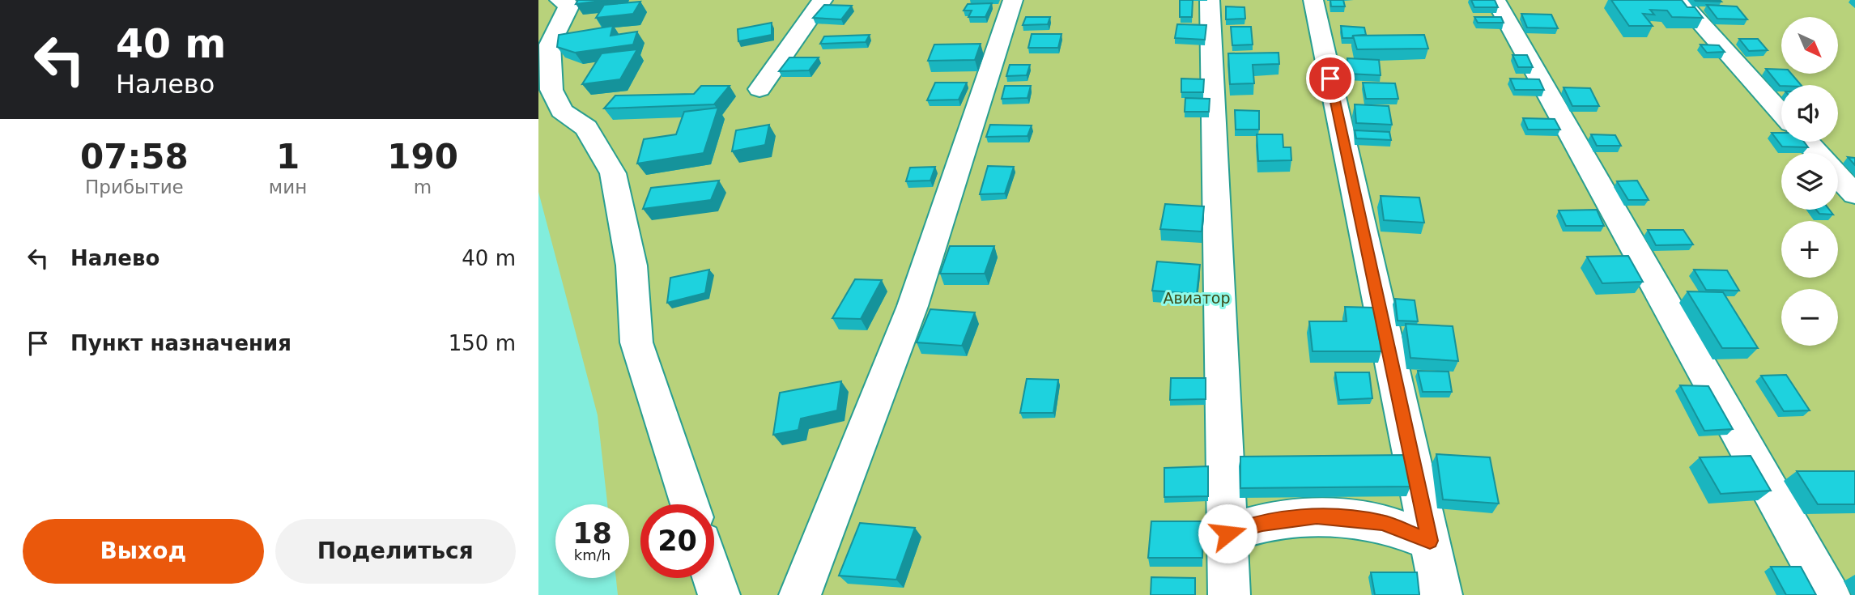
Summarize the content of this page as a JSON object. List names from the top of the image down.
{
  "parks": ["Авиатор"],
  "north": "bottom right",
  "page": {
    "turn": ["40 m", "Налево"],
    "map_buttons": ["+", "−"],
    "eta": [
      "07:58",
      "Прибытие",
      "1",
      "мин",
      "190",
      "m"
    ],
    "list": [
      {
        "name": "Налево",
        "value": "40 m"
      },
      {
        "name": "Пункт назначения",
        "value": "150 m"
      }
    ],
    "speed": "18 km/h",
    "limit": "20",
    "buttons": ["Выход", "Поделиться"]
  }
}
